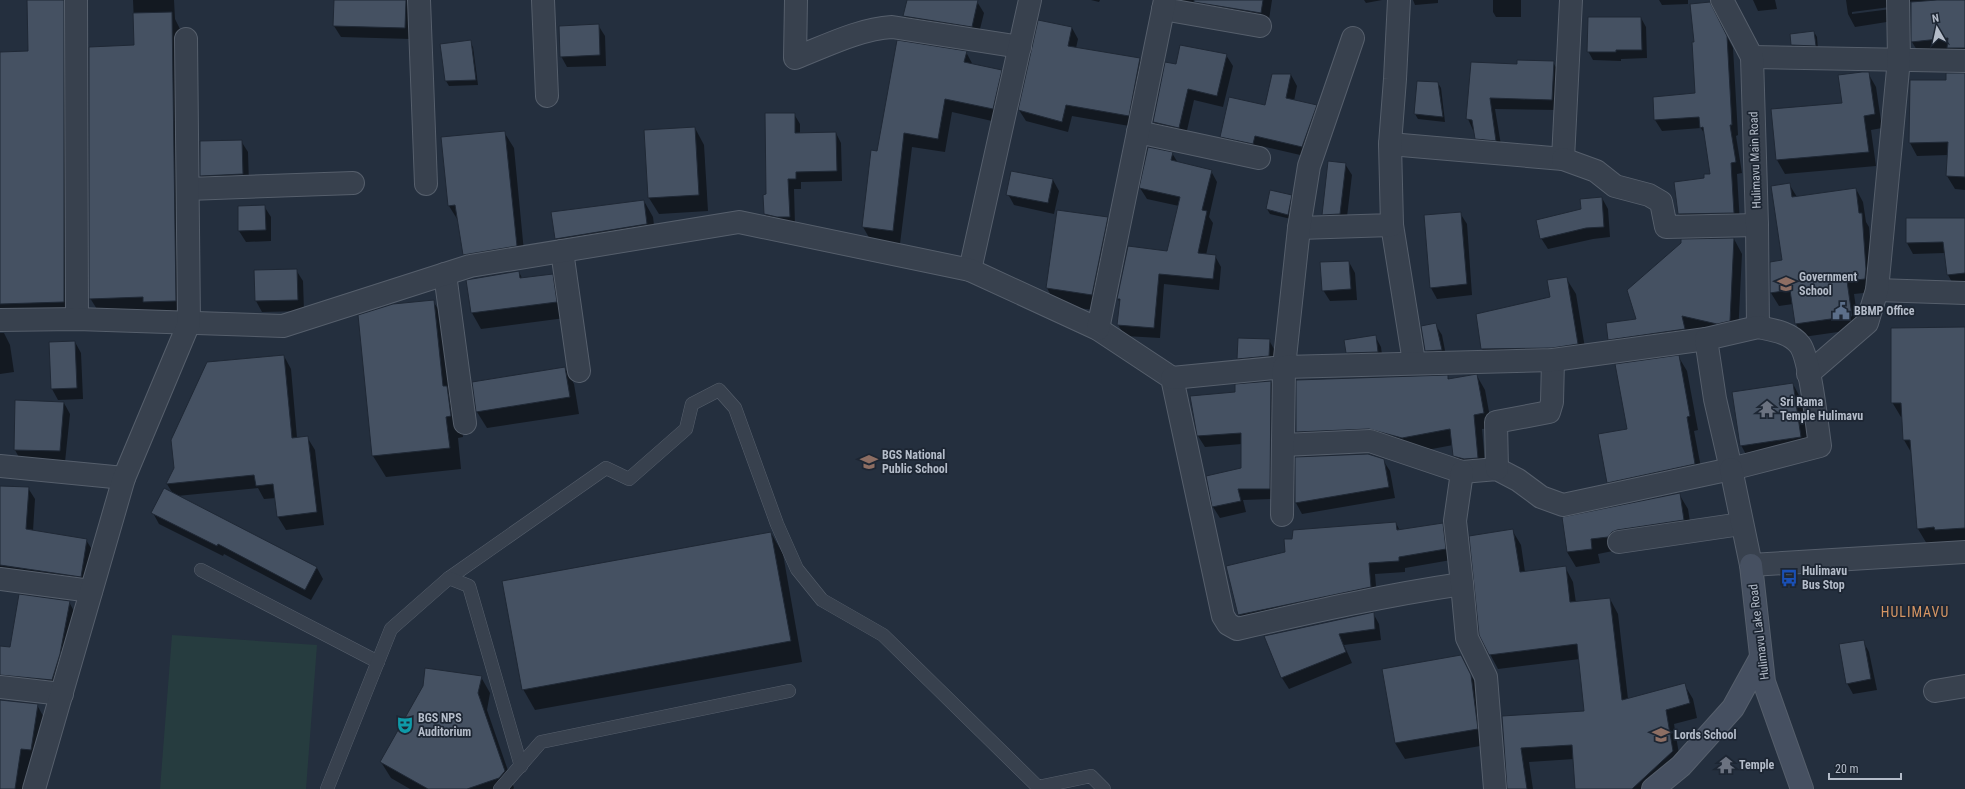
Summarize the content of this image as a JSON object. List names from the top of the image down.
{
  "streets": {
    "main road": ["Hulimavu Lake Road"],
    "street": ["Hulimavu Main Road"]
  },
  "districts": ["HULIMAVU"],
  "places": {
    "school or university": ["Government School", "BGS National Public School", "Lords School"],
    "public building": ["BBMP Office"],
    "temple": ["Sri Rama Temple Hulimavu", "Temple"],
    "bus stop": ["Hulimavu Bus Stop"],
    "theatre": ["BGS NPS Auditorium"]
  },
  "scale_bar": "20 m",
  "north": "top"
}
